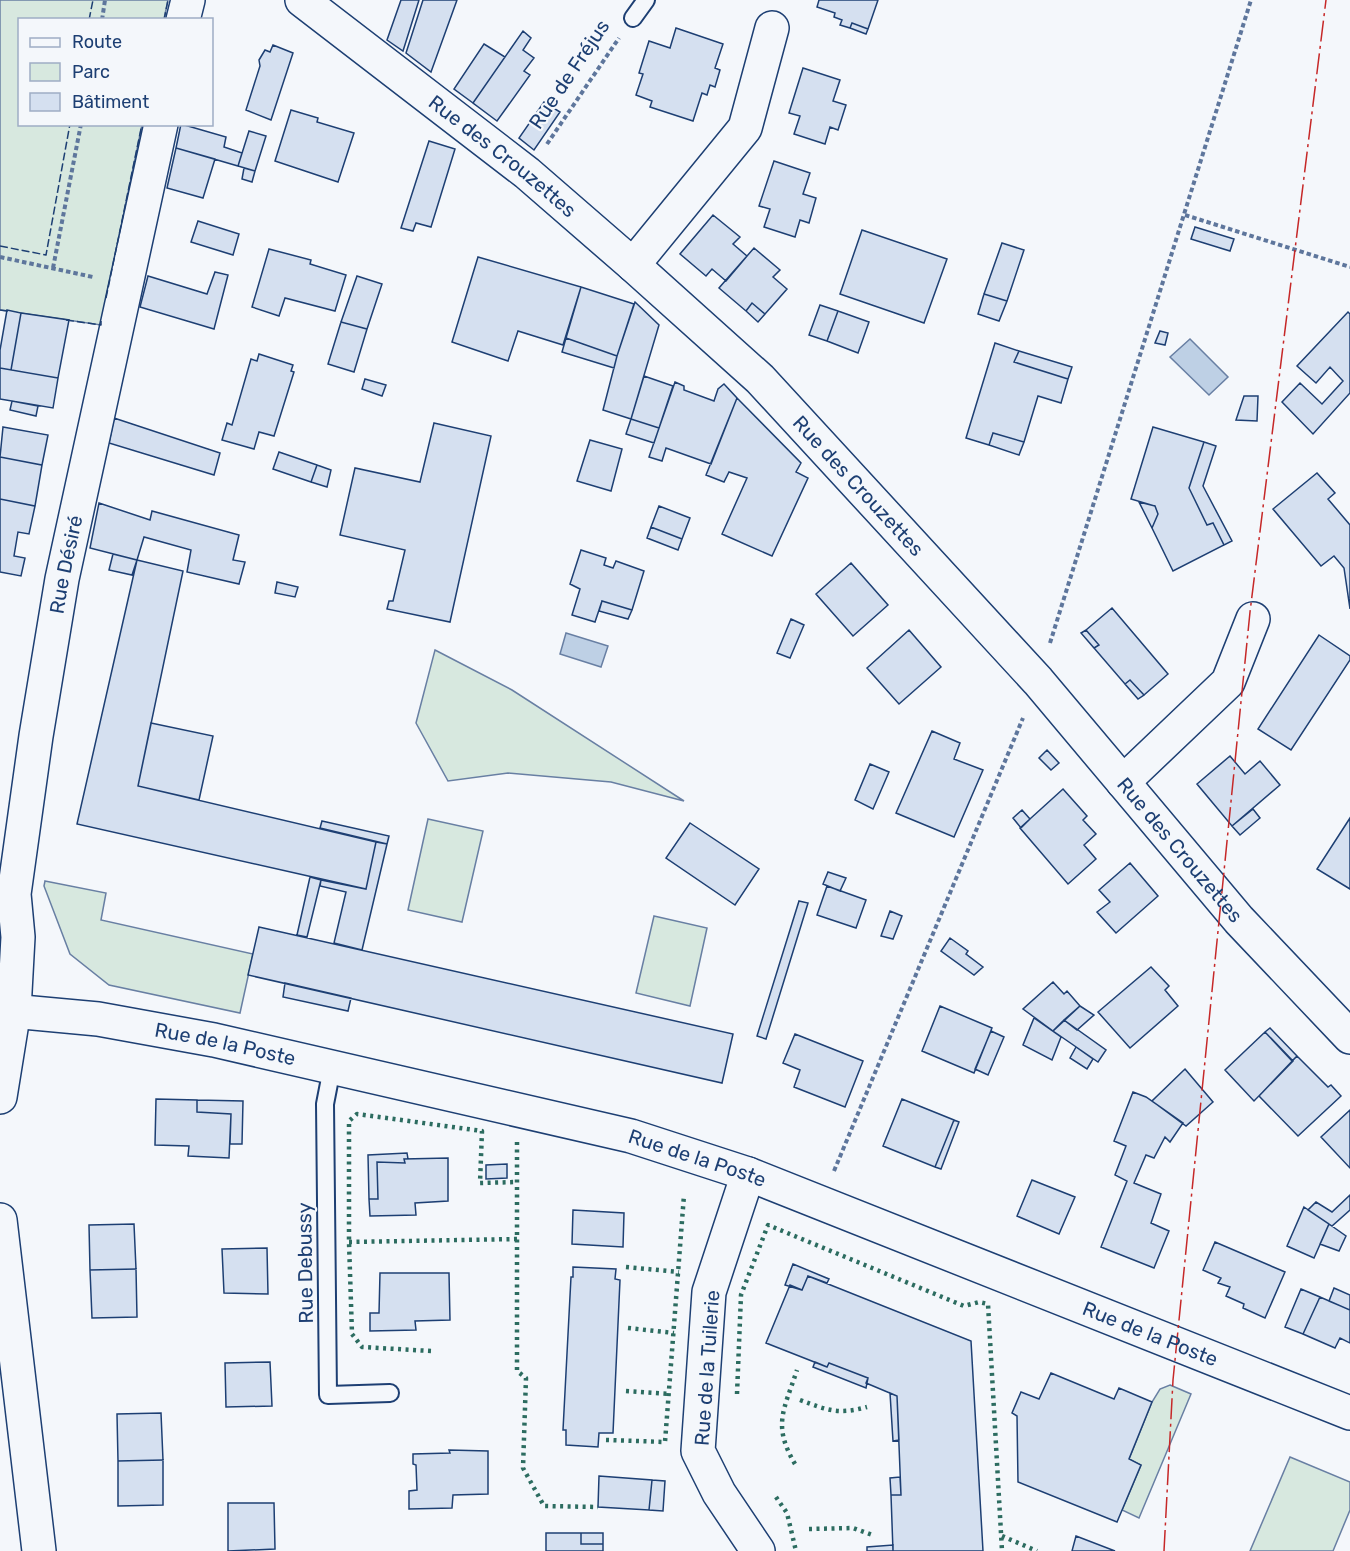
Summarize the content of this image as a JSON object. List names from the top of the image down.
{
  "streets": {
    "street": [
      "Rue des Crouzettes",
      "Rue Désiré",
      "Rue de la Poste",
      "Rue de la Tuilerie"
    ],
    "lane": ["Rue de Fréjus", "Rue Debussy"]
  },
  "crossings": [
    ["Rue de Fréjus", "Rue des Crouzettes"],
    ["Rue Désiré", "Rue de la Poste"],
    ["Rue de la Poste", "Rue Debussy"],
    ["Rue de la Poste", "Rue de la Tuilerie"]
  ],
  "legend": ["Route", "Parc", "Bâtiment"]
}
